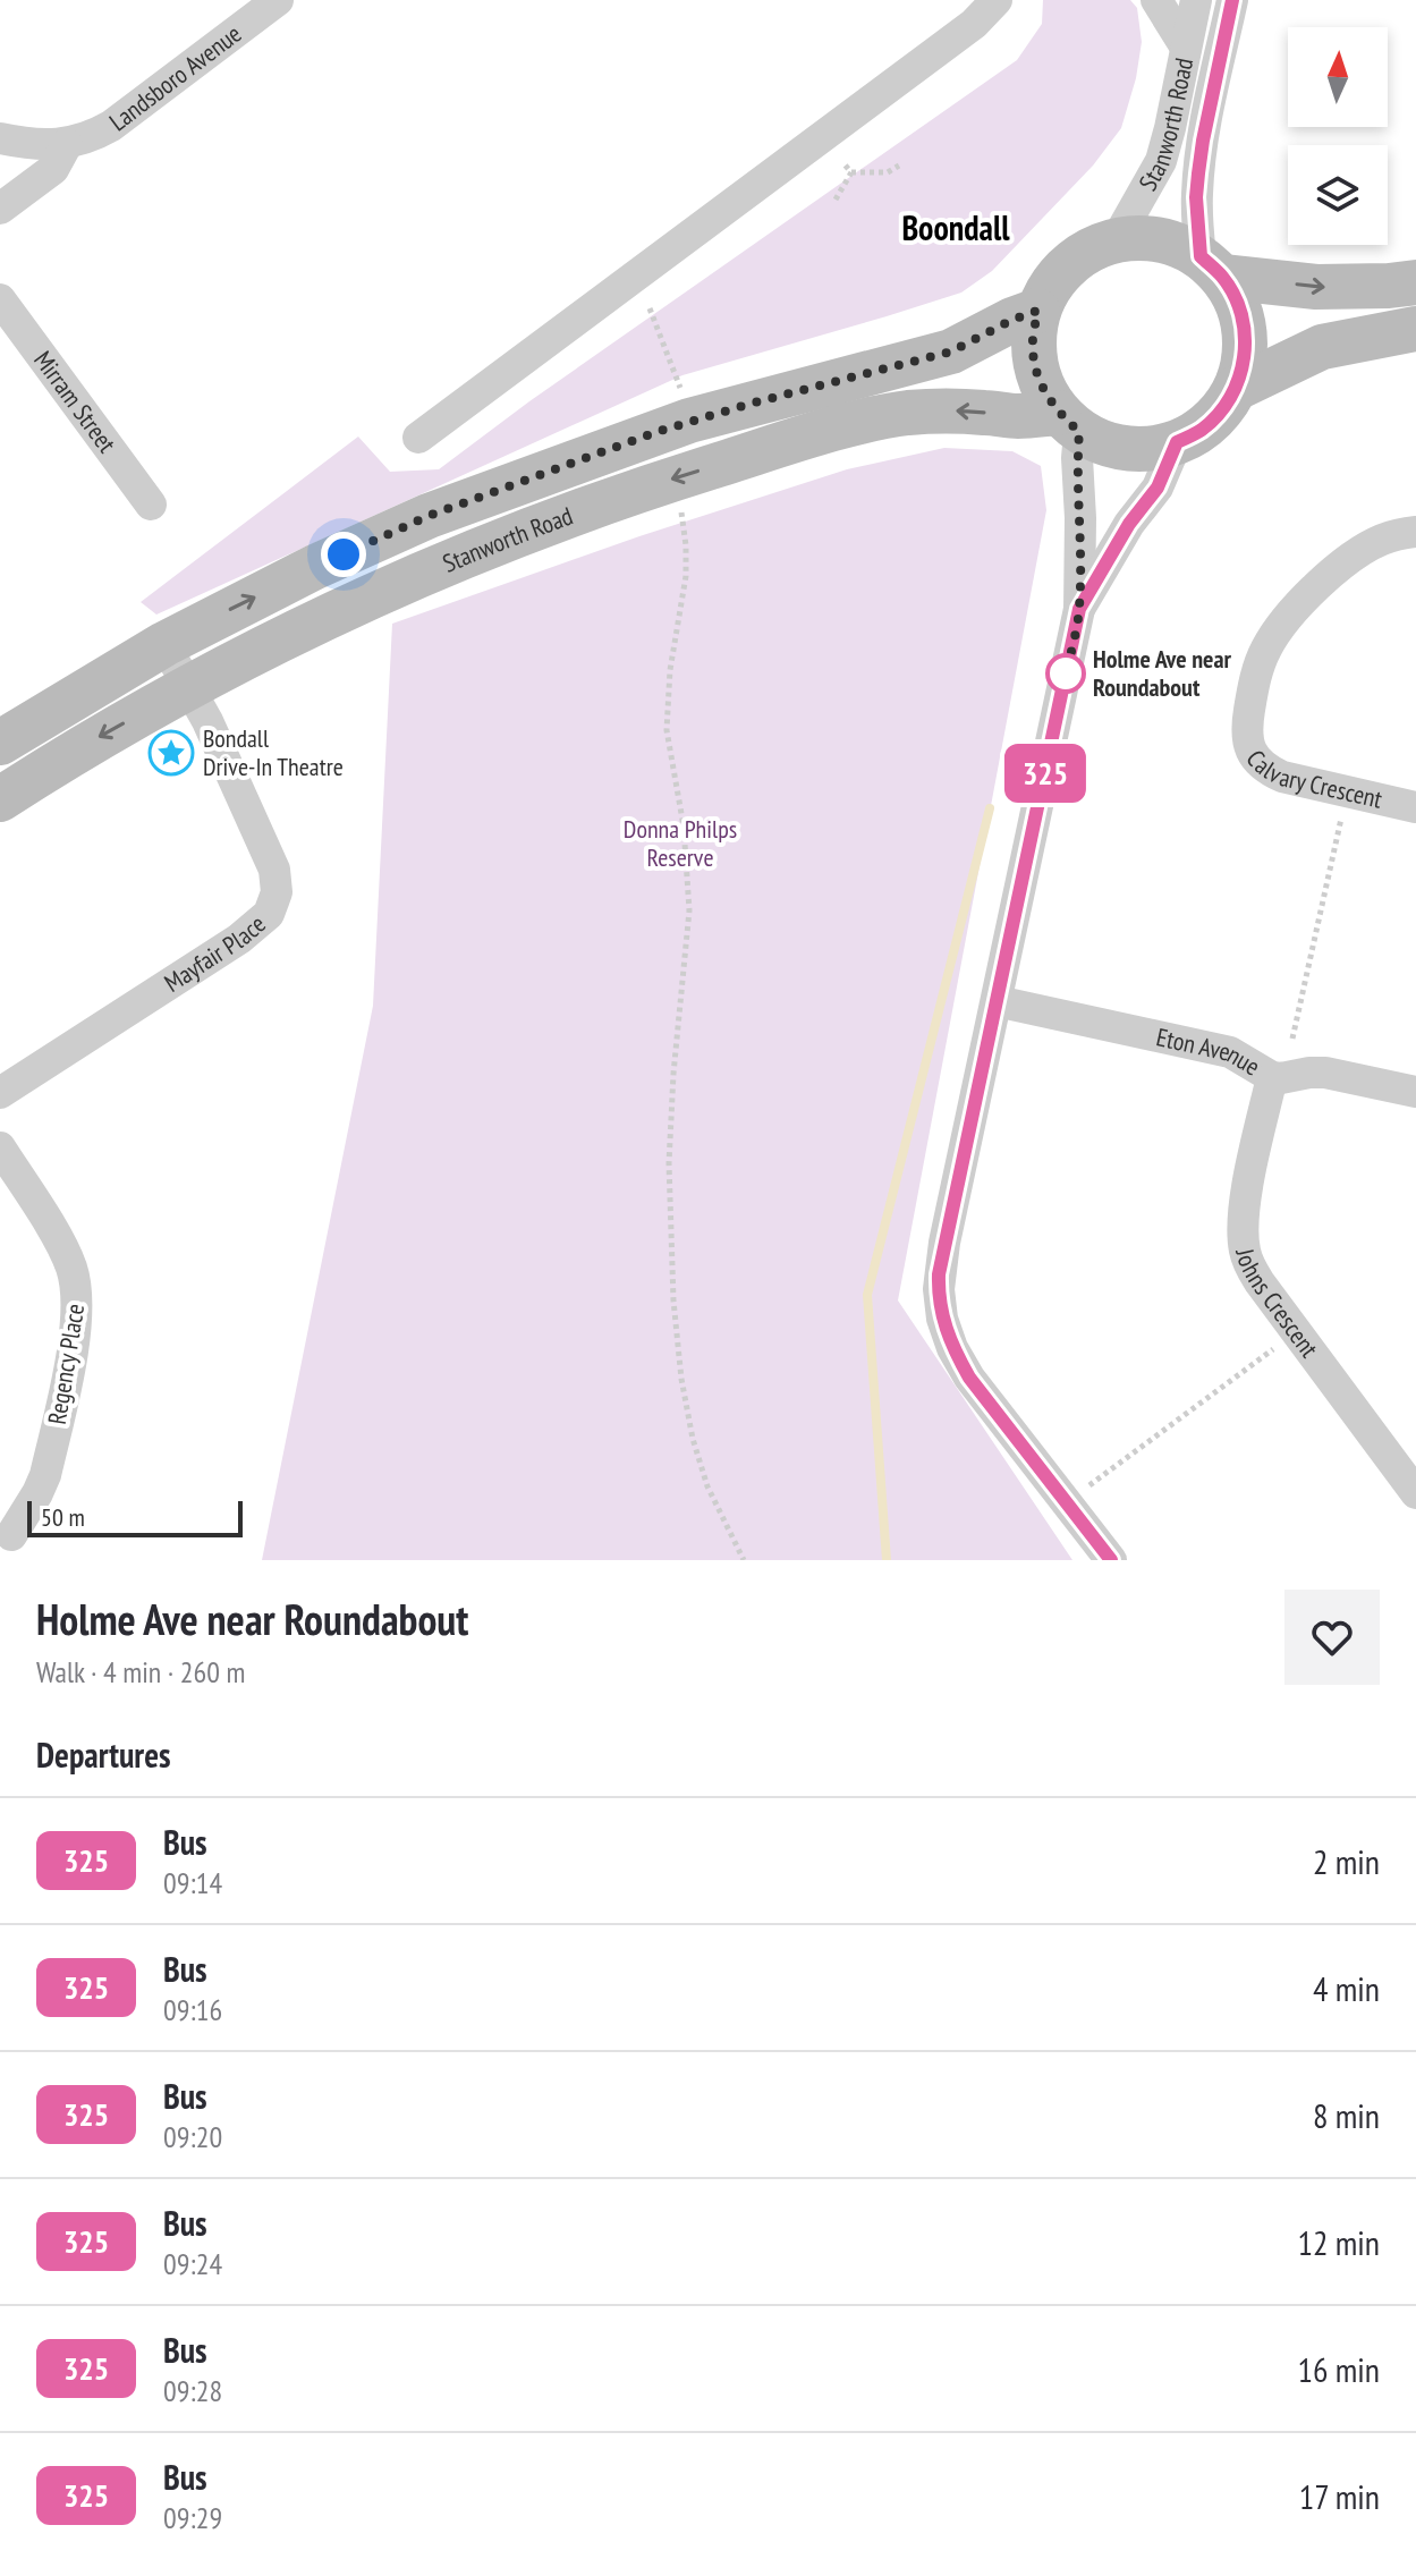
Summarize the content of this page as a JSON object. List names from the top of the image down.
{
  "streets": {
    "main road": ["Stanworth Road"],
    "street": [
      "Landsboro Avenue",
      "Mirram Street",
      "Calvary Crescent",
      "Mayfair Place",
      "Eton Avenue",
      "Johns Crescent",
      "Regency Place"
    ]
  },
  "crossings": [
    ["Stanworth Road", "Mayfair Place"],
    ["Eton Avenue", "Johns Crescent"]
  ],
  "districts": ["Boondall"],
  "parks": ["Donna Philps Reserve"],
  "places": {
    "other": ["Holme Ave near Roundabout"],
    "place": ["Bondall Drive-In Theatre"]
  },
  "lines": ["bus line 325"],
  "scale_bar": "50 m",
  "north": "top",
  "page": {
    "on_map": "325",
    "scale": "50 m",
    "heading": [
      ["Holme Ave near Roundabout", "Walk · 4 min · 260 m"],
      "Departures"
    ],
    "list": [
      {
        "mark": "325",
        "name": "Bus",
        "note": "09:14",
        "value": "2 min"
      },
      {
        "mark": "325",
        "name": "Bus",
        "note": "09:16",
        "value": "4 min"
      },
      {
        "mark": "325",
        "name": "Bus",
        "note": "09:20",
        "value": "8 min"
      },
      {
        "mark": "325",
        "name": "Bus",
        "note": "09:24",
        "value": "12 min"
      },
      {
        "mark": "325",
        "name": "Bus",
        "note": "09:28",
        "value": "16 min"
      },
      {
        "mark": "325",
        "name": "Bus",
        "note": "09:29",
        "value": "17 min"
      }
    ]
  }
}
